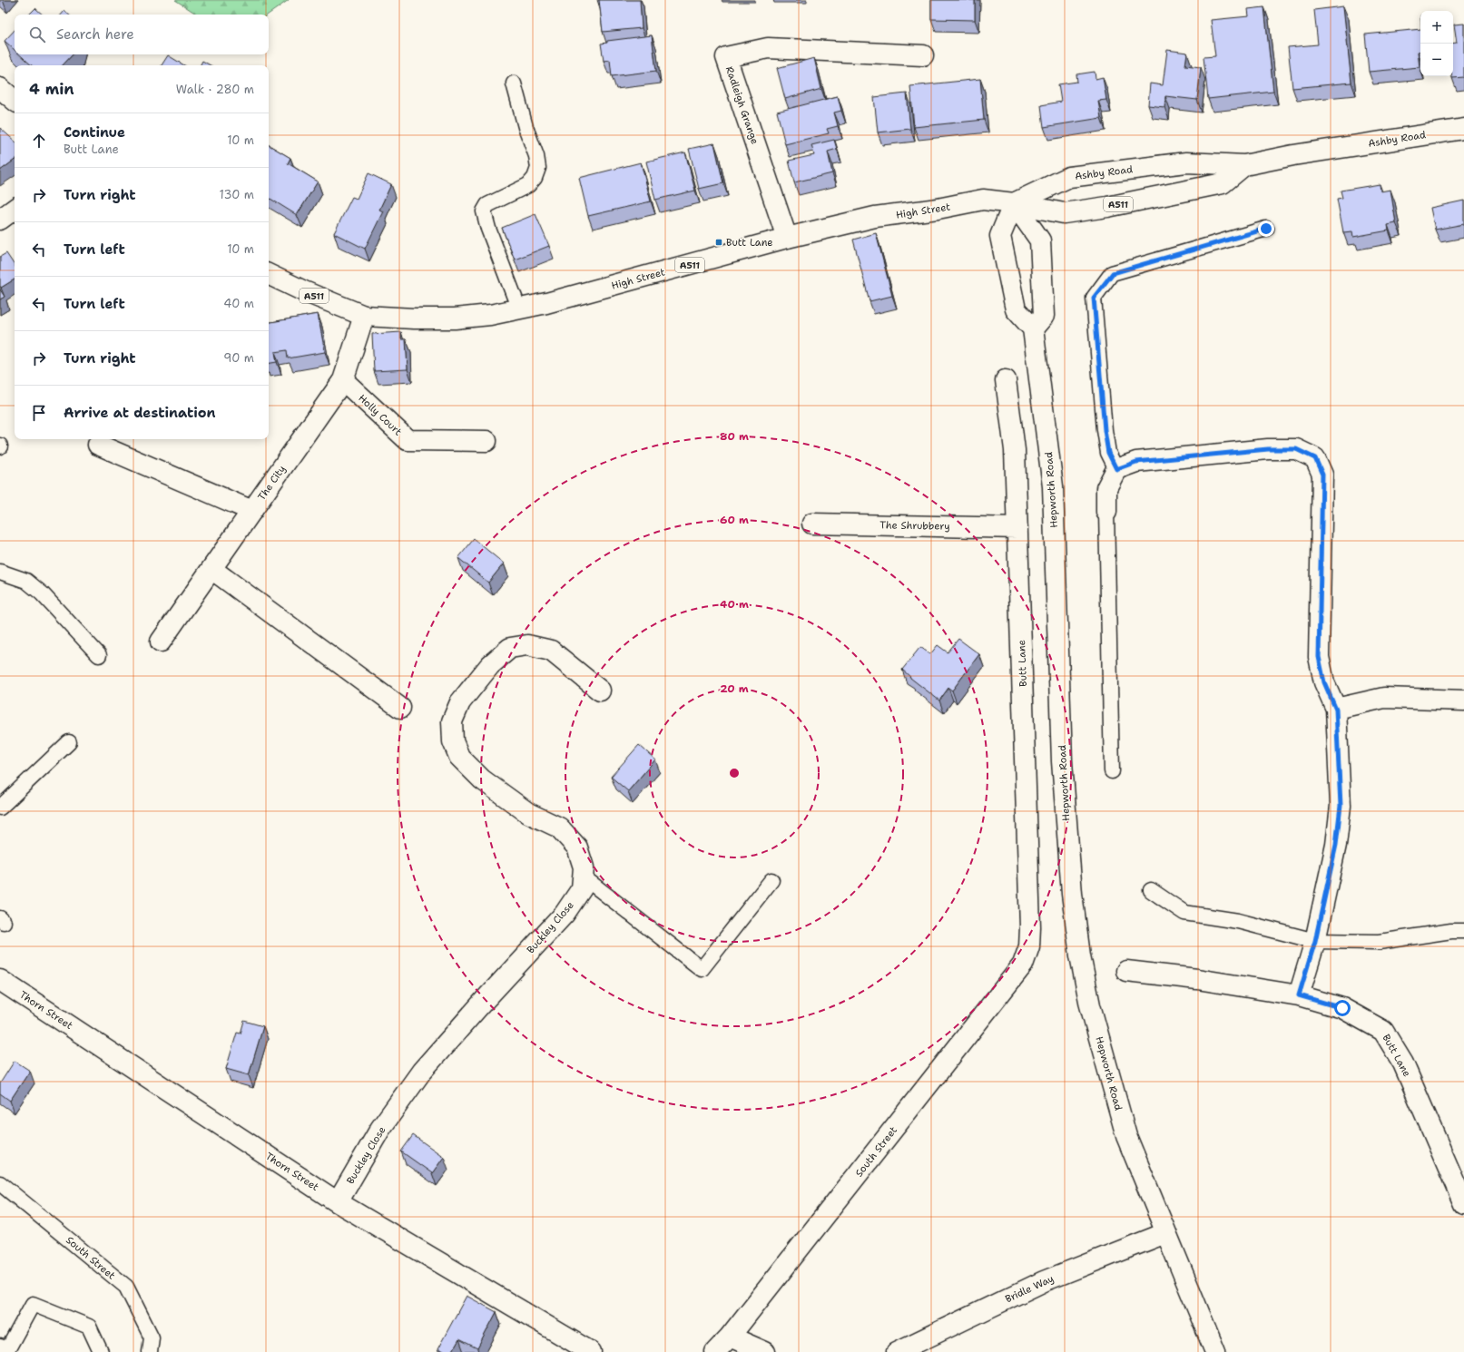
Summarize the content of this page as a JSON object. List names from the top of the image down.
{
  "streets": {
    "main road": [
      "Radleigh Grange",
      "Ashby Road",
      "A511",
      "High Street",
      "Holly Court",
      "The City",
      "Hepworth Road",
      "The Shrubbery",
      "Butt Lane",
      "Buckley Close",
      "Thorn Street",
      "South Street",
      "Bridle Way"
    ]
  },
  "crossings": [
    ["Radleigh Grange", "High Street"],
    ["Ashby Road", "High Street"],
    ["High Street", "The City"],
    ["Holly Court", "The City"],
    ["Hepworth Road", "Bridle Way"],
    ["The Shrubbery", "Butt Lane"],
    ["Butt Lane", "South Street"],
    ["Buckley Close", "Thorn Street"]
  ],
  "places": {
    "transit": ["Butt Lane"]
  },
  "page": {
    "map_buttons": ["+", "−"],
    "search": "Search here",
    "heading": ["4 min", "Walk · 280 m"],
    "list": [
      ["Continue", "Butt Lane", "10 m"],
      ["Turn right", "130 m"],
      ["Turn left", "10 m"],
      ["Turn left", "40 m"],
      ["Turn right", "90 m"],
      "Arrive at destination"
    ]
  },
  "rings": [
    "80 m",
    "60 m",
    "40 m",
    "20 m"
  ]
}
